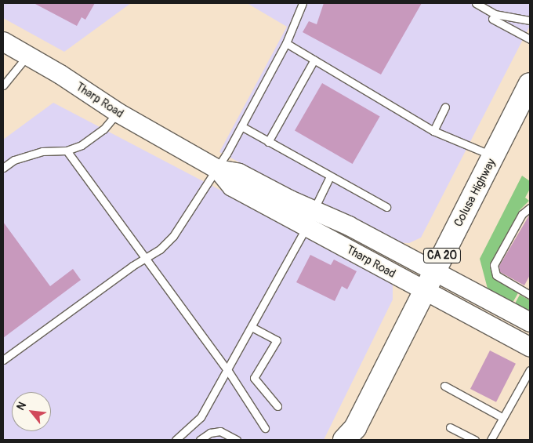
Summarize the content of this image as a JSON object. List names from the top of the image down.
{
  "streets": {
    "highway": ["Colusa Highway", "CA 20"],
    "street": ["Tharp Road"]
  },
  "crossings": [
    ["Tharp Road", "Colusa Highway"]
  ],
  "north": "top left"
}
